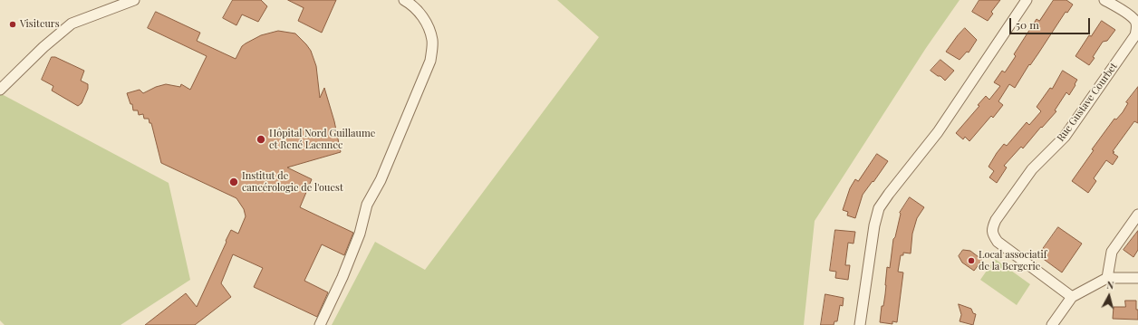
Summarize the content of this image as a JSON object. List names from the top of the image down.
{
  "streets": {
    "street": ["Rue Gustave Courbet"]
  },
  "places": [
    "Visiteurs",
    "Hôpital Nord Guillaume et René Laennec",
    "Institut de cancérologie de l'ouest",
    "Local associatif de la Bergerie"
  ],
  "scale_bar": "50 m",
  "north": "top"
}
